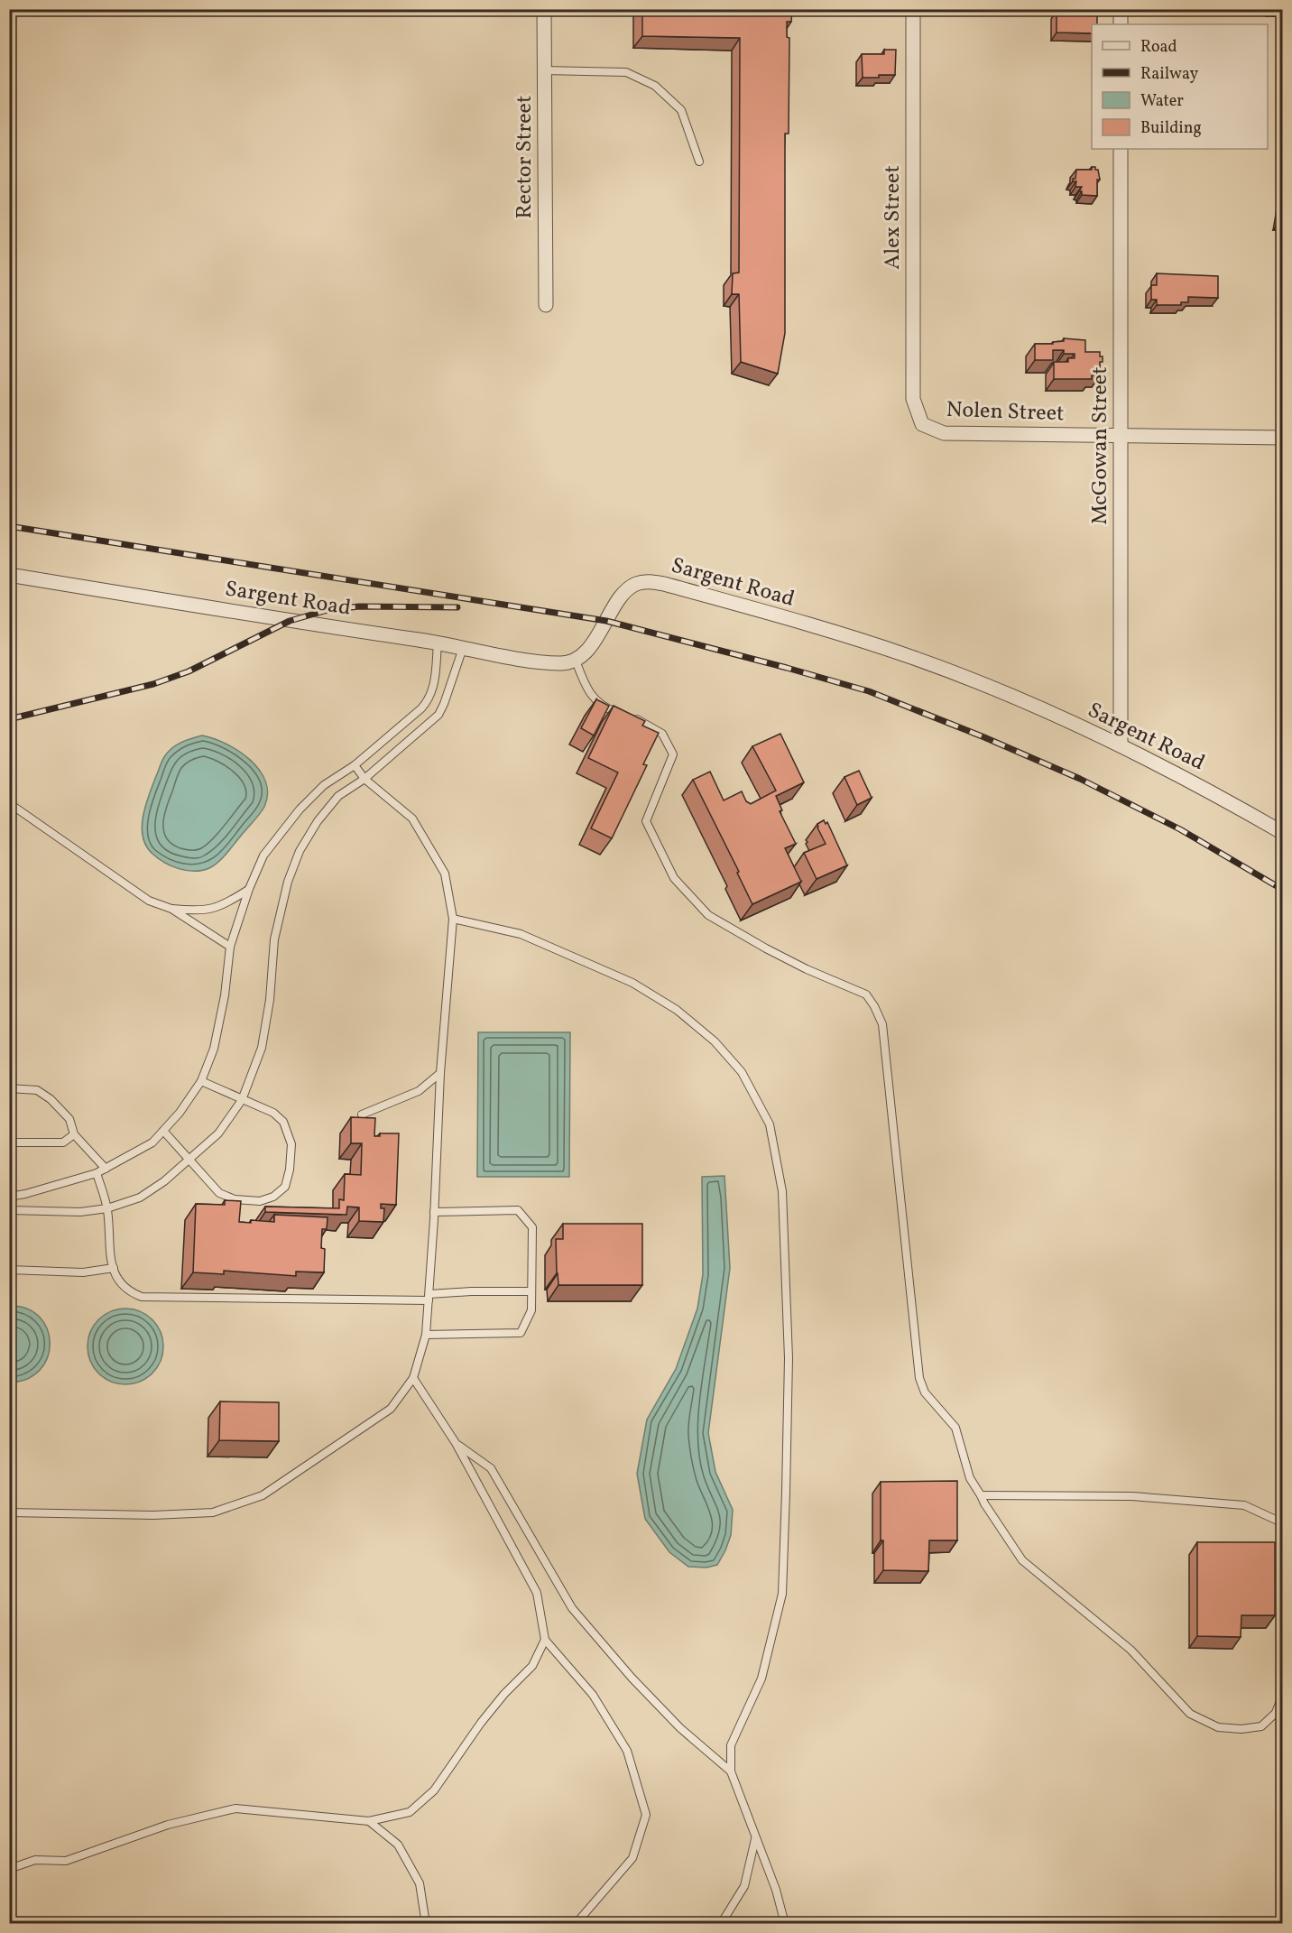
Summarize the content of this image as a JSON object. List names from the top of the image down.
{
  "streets": {
    "street": [
      "Rector Street",
      "Alex Street",
      "Nolen Street",
      "McGowan Street",
      "Sargent Road"
    ]
  },
  "crossings": [
    ["Alex Street", "Nolen Street"],
    ["Nolen Street", "McGowan Street"],
    ["McGowan Street", "Sargent Road"]
  ],
  "legend": [
    "Road",
    "Railway",
    "Water",
    "Building"
  ]
}
